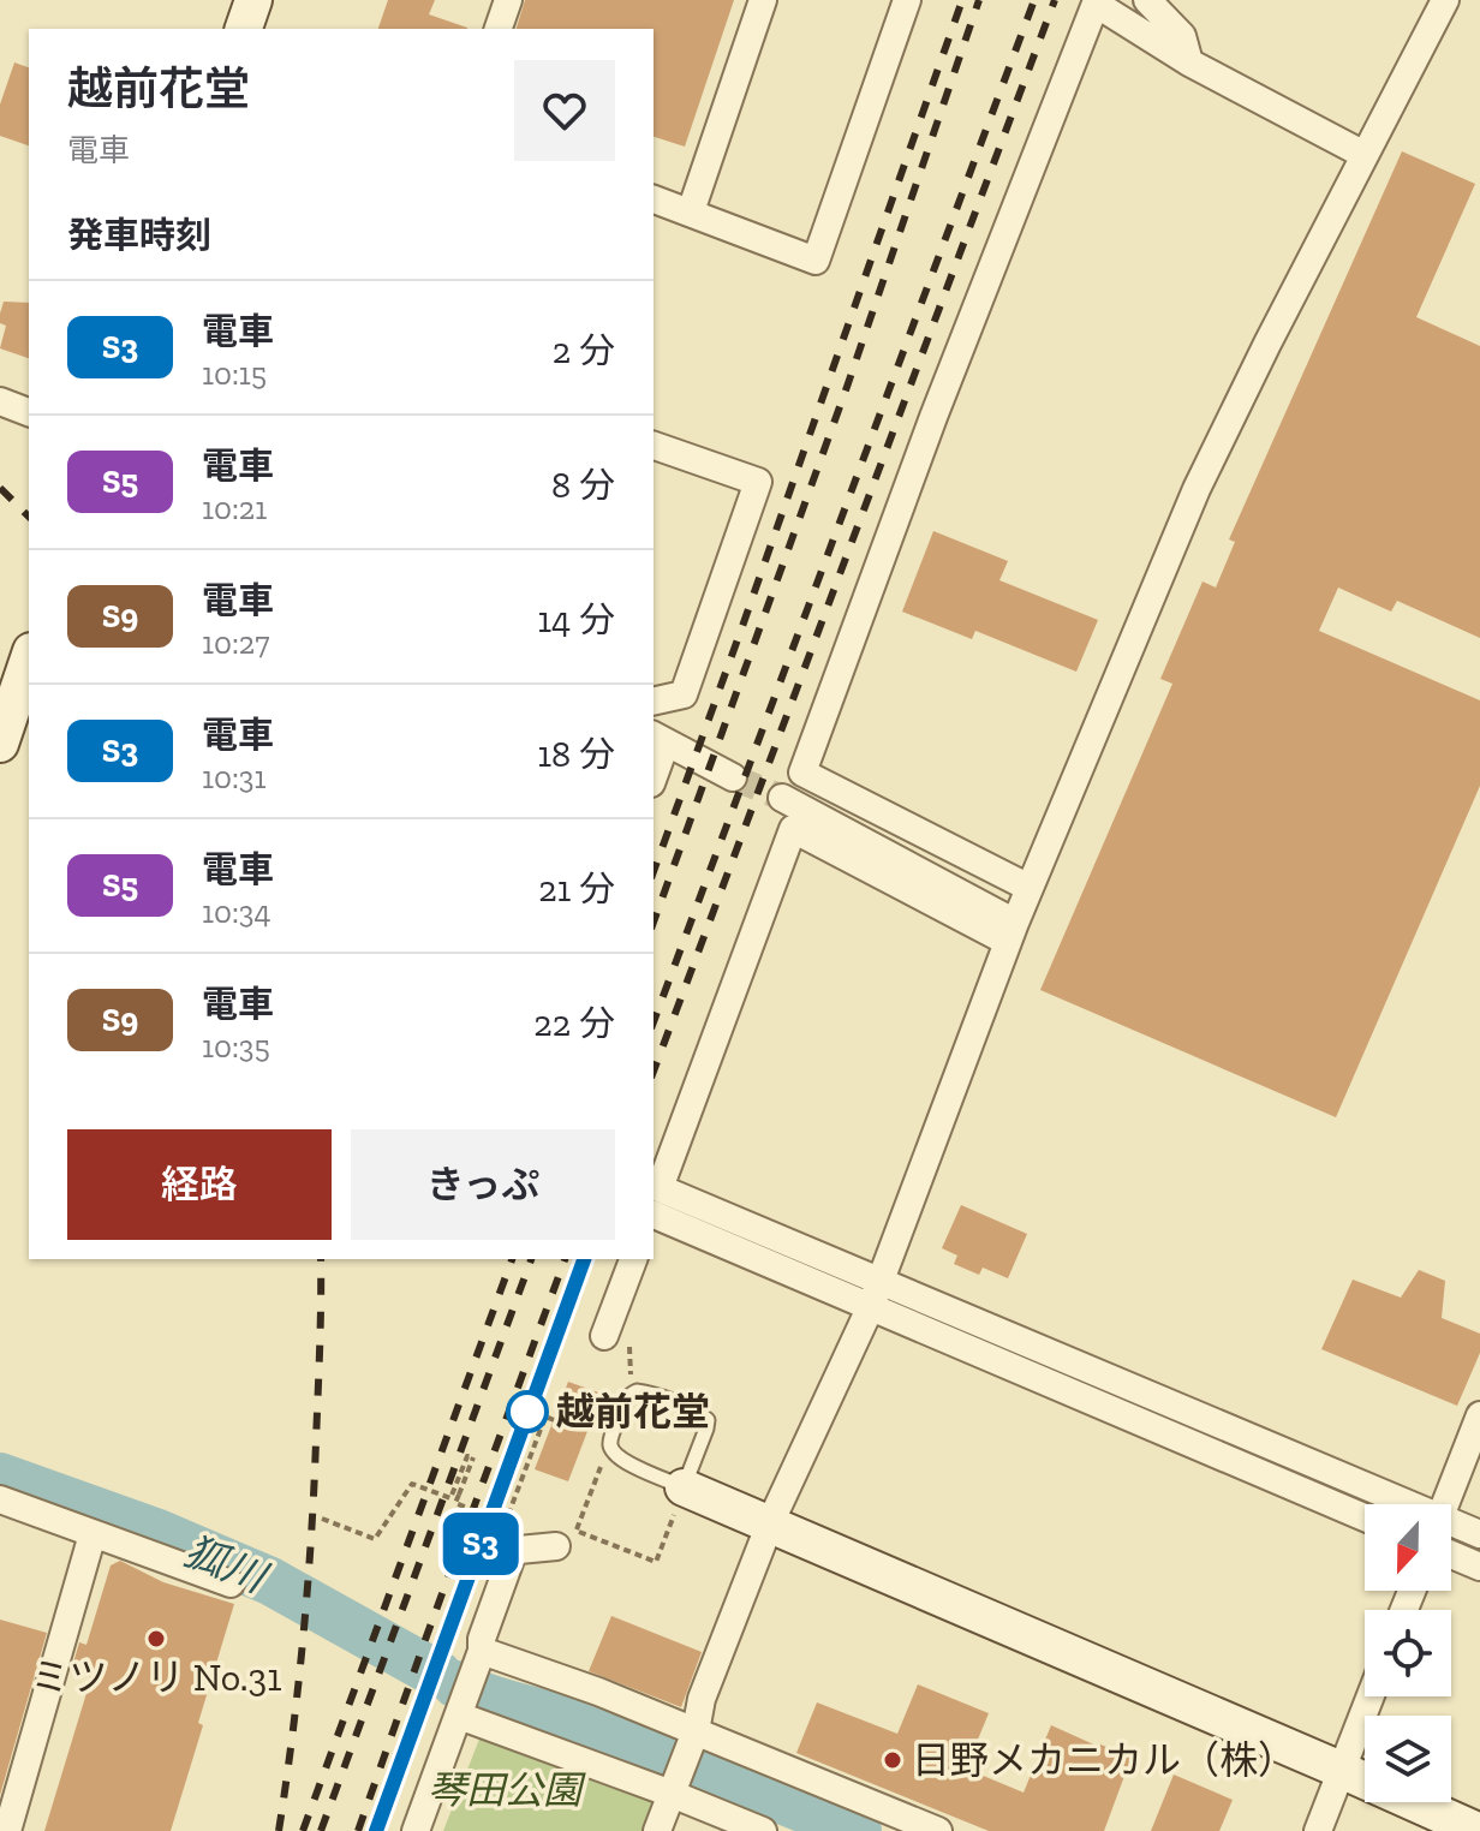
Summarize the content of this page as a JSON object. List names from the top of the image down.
{
  "water": ["狐川"],
  "parks": ["琴田公園"],
  "places": ["越前花堂", "ミツノリ No.31", "日野メカニカル（株）"],
  "north": "bottom",
  "page": {
    "on_map": "S3",
    "heading": [
      ["越前花堂", "電車"],
      "発車時刻"
    ],
    "list": [
      {
        "mark": "S3",
        "name": "電車",
        "note": "10:15",
        "value": "2 分"
      },
      {
        "mark": "S5",
        "name": "電車",
        "note": "10:21",
        "value": "8 分"
      },
      {
        "mark": "S9",
        "name": "電車",
        "note": "10:27",
        "value": "14 分"
      },
      {
        "mark": "S3",
        "name": "電車",
        "note": "10:31",
        "value": "18 分"
      },
      {
        "mark": "S5",
        "name": "電車",
        "note": "10:34",
        "value": "21 分"
      },
      {
        "mark": "S9",
        "name": "電車",
        "note": "10:35",
        "value": "22 分"
      }
    ],
    "buttons": ["経路", "きっぷ"]
  }
}
